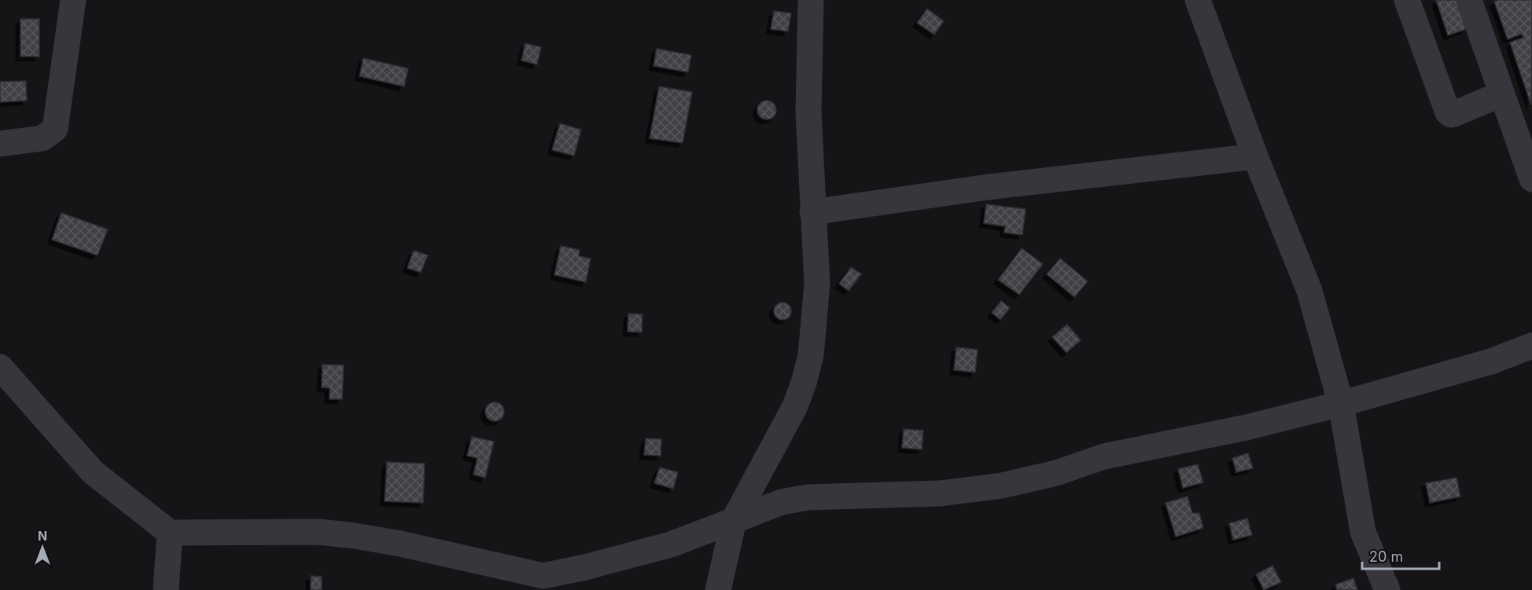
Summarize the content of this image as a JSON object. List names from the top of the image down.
{
  "scale_bar": "20 m",
  "north": "top"
}
